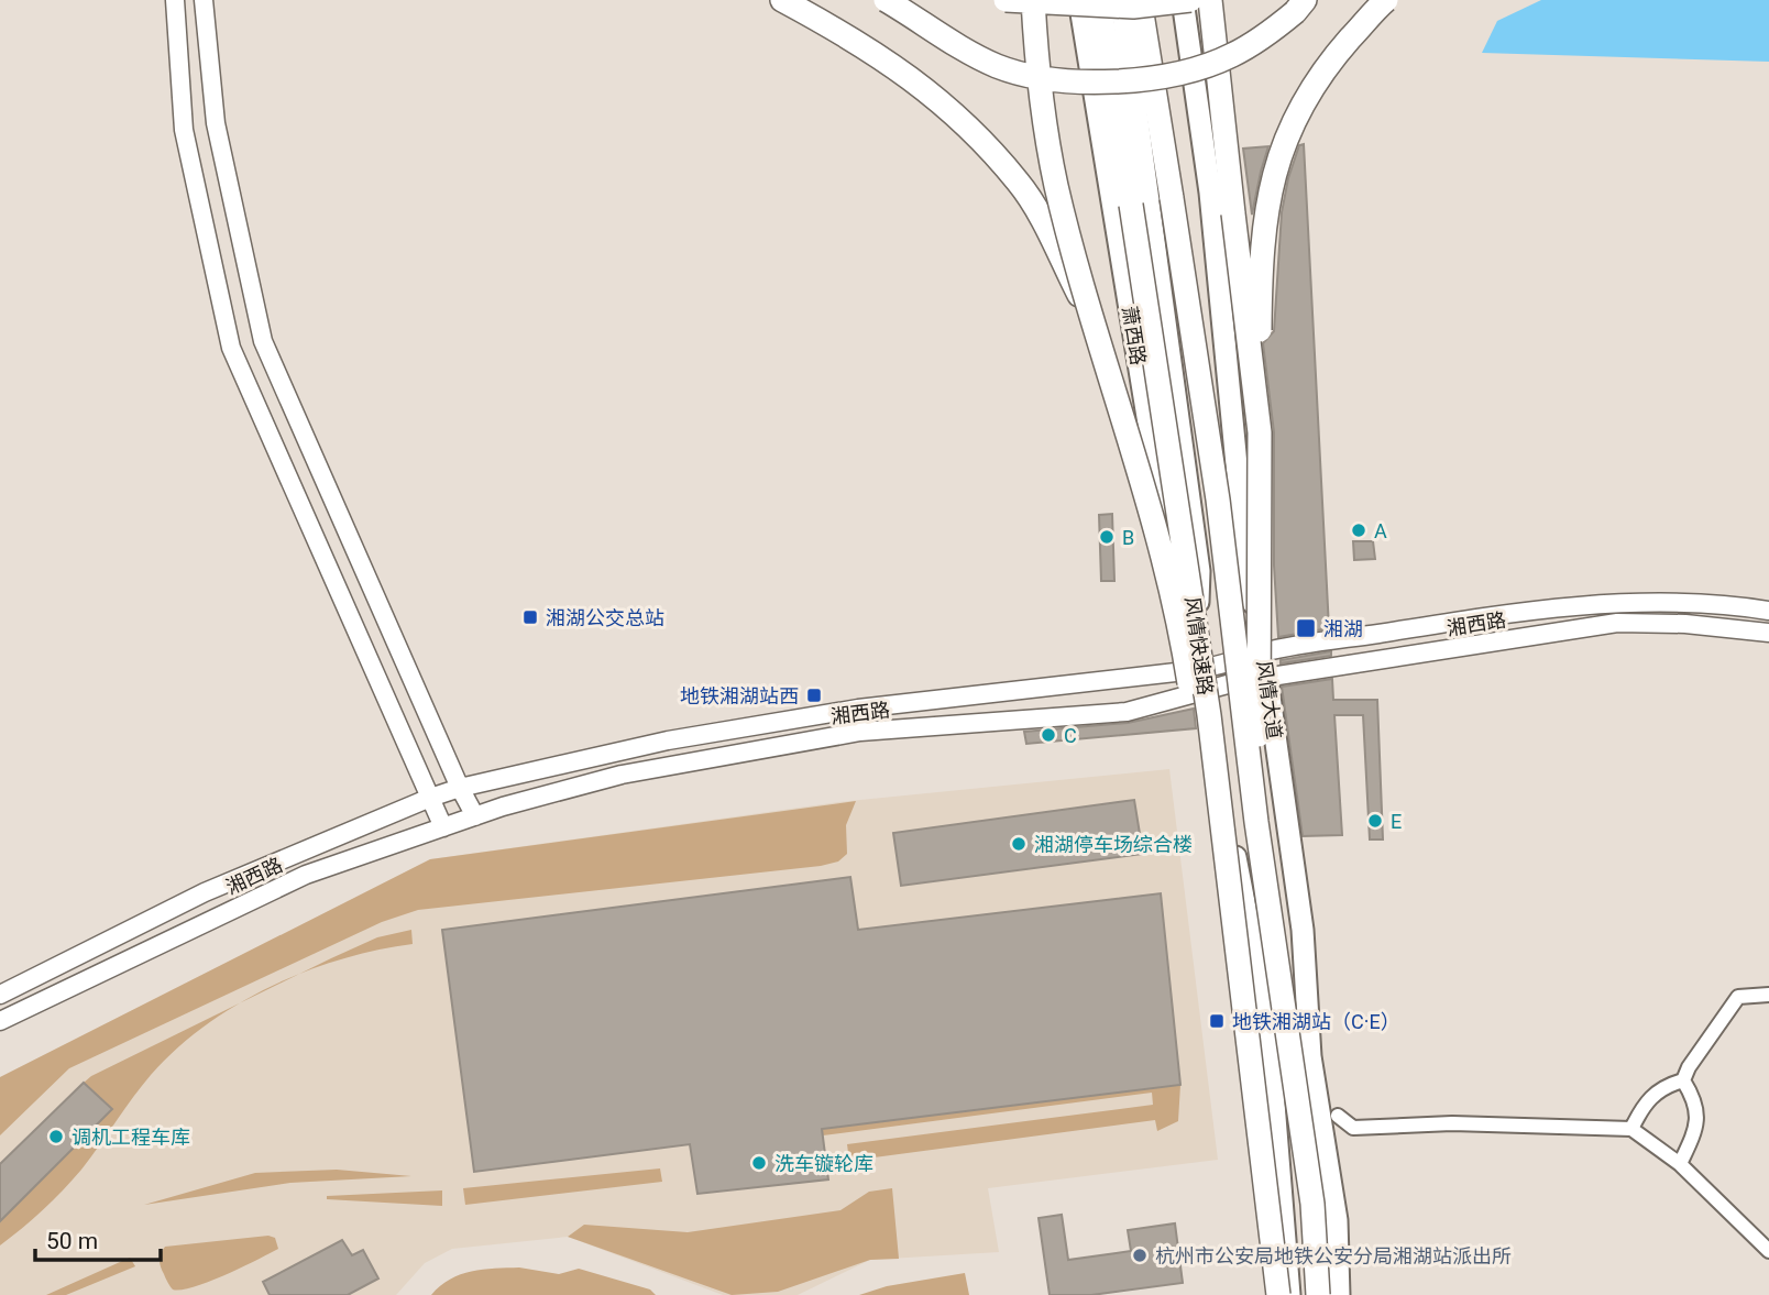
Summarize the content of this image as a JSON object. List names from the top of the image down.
{
  "streets": {
    "highway": ["风情快速路"],
    "main road": ["萧西路", "风情大道"],
    "street": ["湘西路"]
  },
  "crossings": [
    ["萧西路", "湘西路"],
    ["湘西路", "风情大道"]
  ],
  "places": {
    "other": [
      "A",
      "B",
      "C",
      "E",
      "湘湖停车场综合楼",
      "调机工程车库",
      "洗车镟轮库",
      "杭州市公安局地铁公安分局湘湖站派出所"
    ],
    "transit": [
      "湘湖公交总站",
      "湘湖",
      "地铁湘湖站西",
      "地铁湘湖站（C·E）"
    ]
  },
  "scale_bar": "50 m"
}
